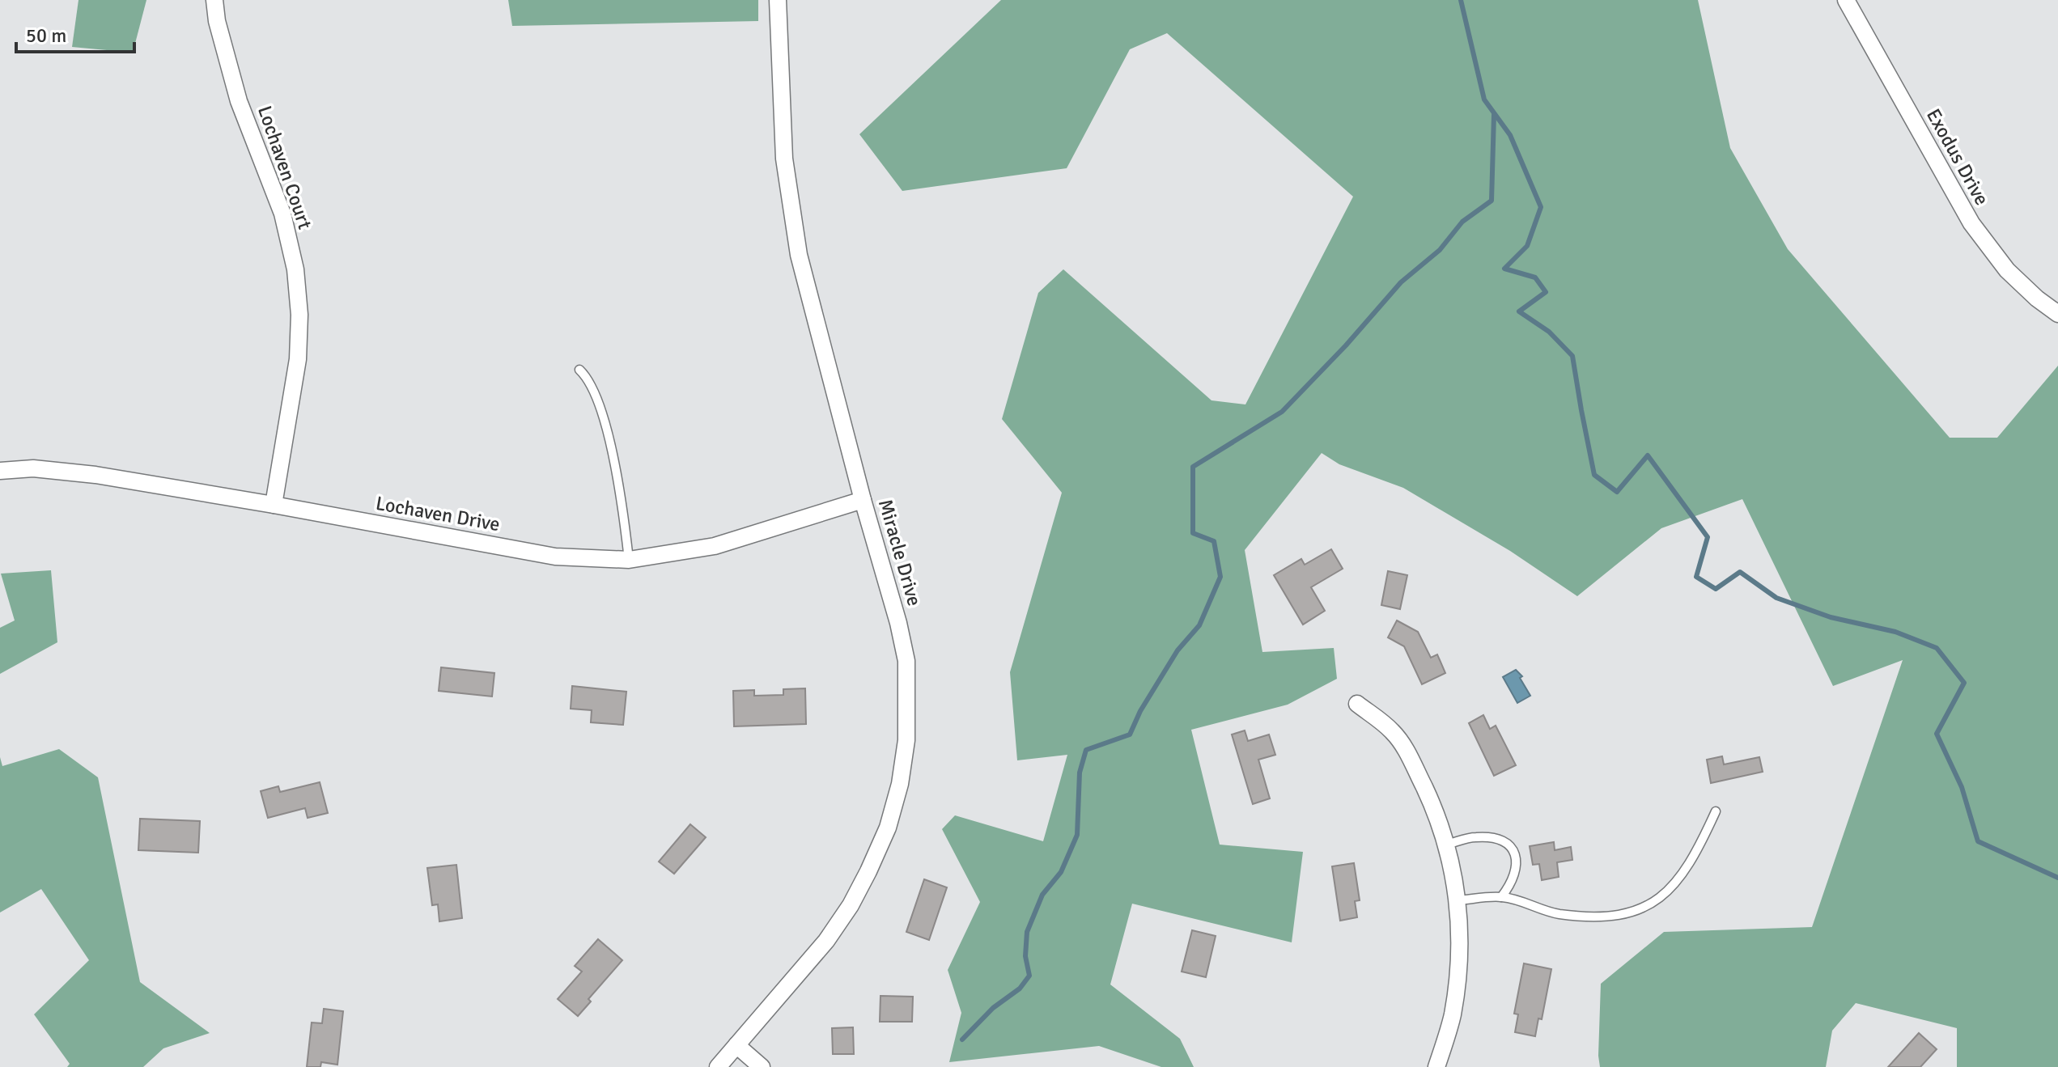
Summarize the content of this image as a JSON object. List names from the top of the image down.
{
  "streets": {
    "street": [
      "Exodus Drive",
      "Lochaven Court",
      "Lochaven Drive",
      "Miracle Drive"
    ]
  },
  "crossings": [
    ["Lochaven Court", "Lochaven Drive"],
    ["Lochaven Drive", "Miracle Drive"]
  ],
  "scale_bar": "50 m"
}
